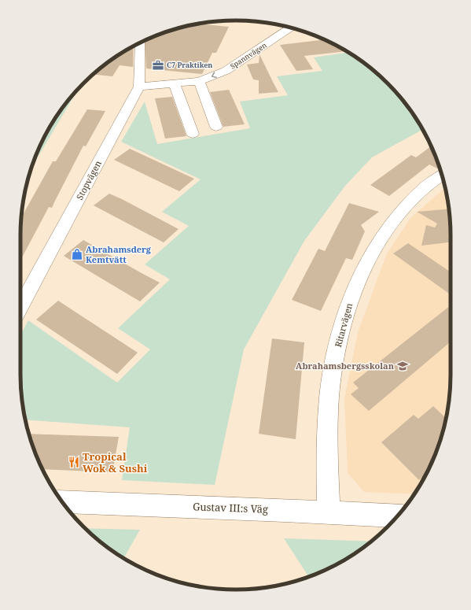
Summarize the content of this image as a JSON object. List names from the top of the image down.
{
  "streets": {
    "street": [
      "Spannvägen",
      "Stopvägen",
      "Ritarvägen",
      "Gustav III:s Väg"
    ]
  },
  "crossings": [
    ["Spannvägen", "Stopvägen"],
    ["Ritarvägen", "Gustav III:s Väg"]
  ],
  "one_way": ["Spannvägen"],
  "places": {
    "office": ["C7 Praktiken"],
    "shop": ["Abrahamsderg Kemtvätt"],
    "school or university": ["Abrahamsbergsskolan"],
    "restaurant": ["Tropical Wok & Sushi"]
  }
}
